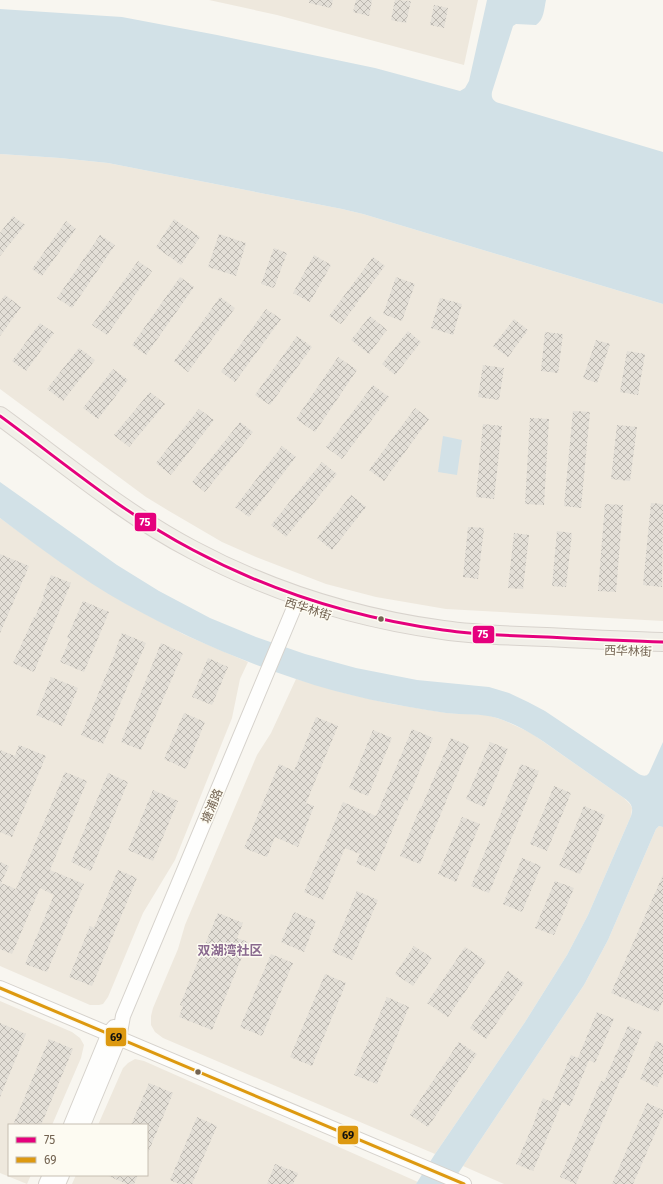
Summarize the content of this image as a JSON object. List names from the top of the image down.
{
  "streets": {
    "main road": ["西华林街"],
    "street": ["塘浦路"]
  },
  "crossings": [
    ["西华林街", "塘浦路"]
  ],
  "districts": ["双湖湾社区"],
  "lines": ["transit line 75", "transit line 69"],
  "legend": ["75", "69"]
}
